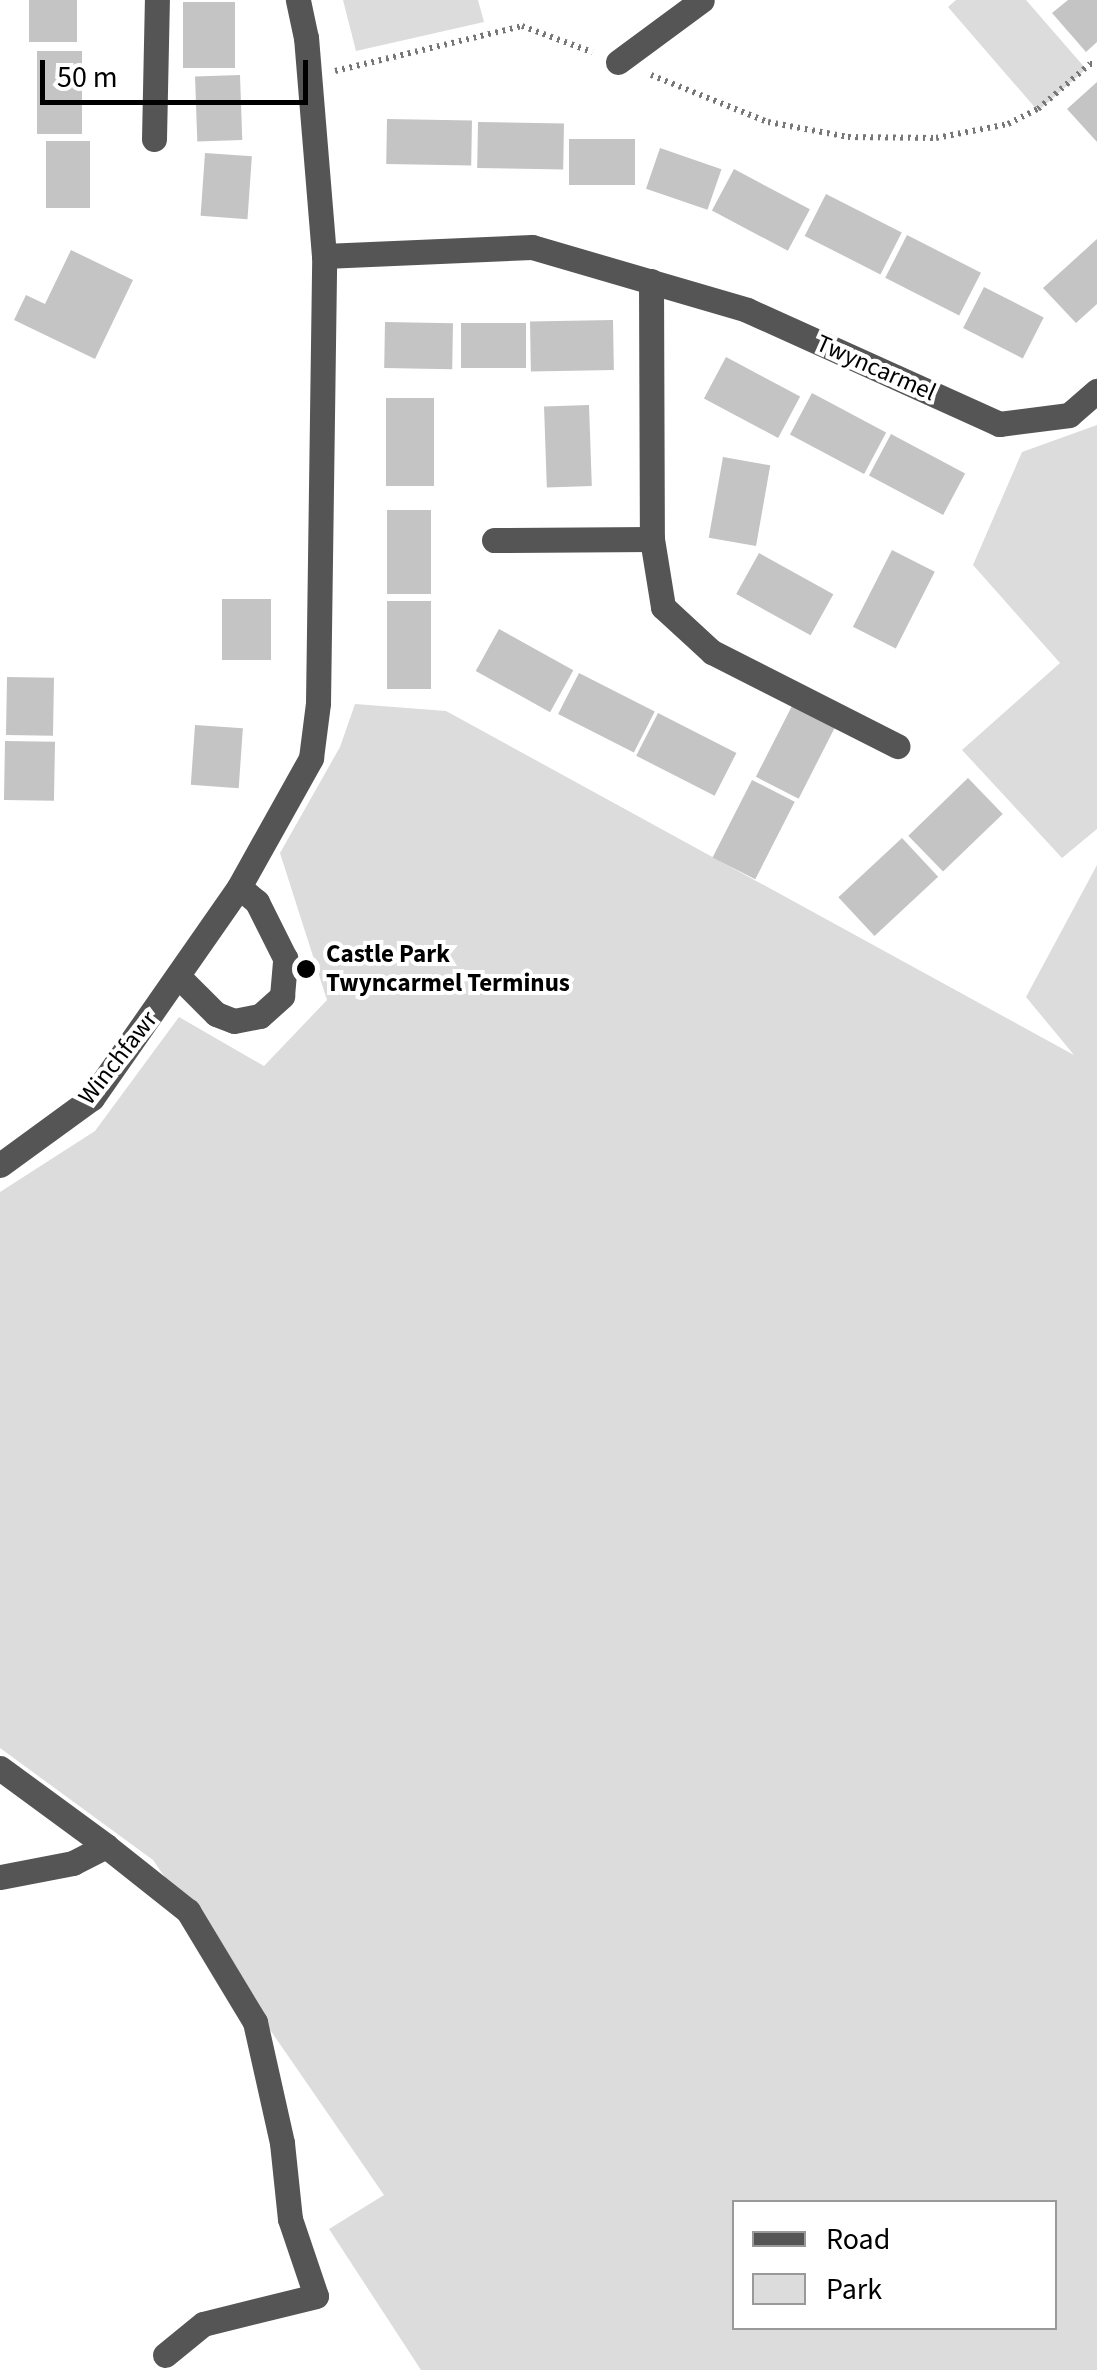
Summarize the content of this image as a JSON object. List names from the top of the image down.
{
  "streets": {
    "street": ["Twyncarmel", "Winchfawr"]
  },
  "crossings": [
    ["Twyncarmel", "Winchfawr"]
  ],
  "places": ["Castle Park Twyncarmel Terminus"],
  "legend": ["Road", "Park"],
  "scale_bar": "50 m"
}
